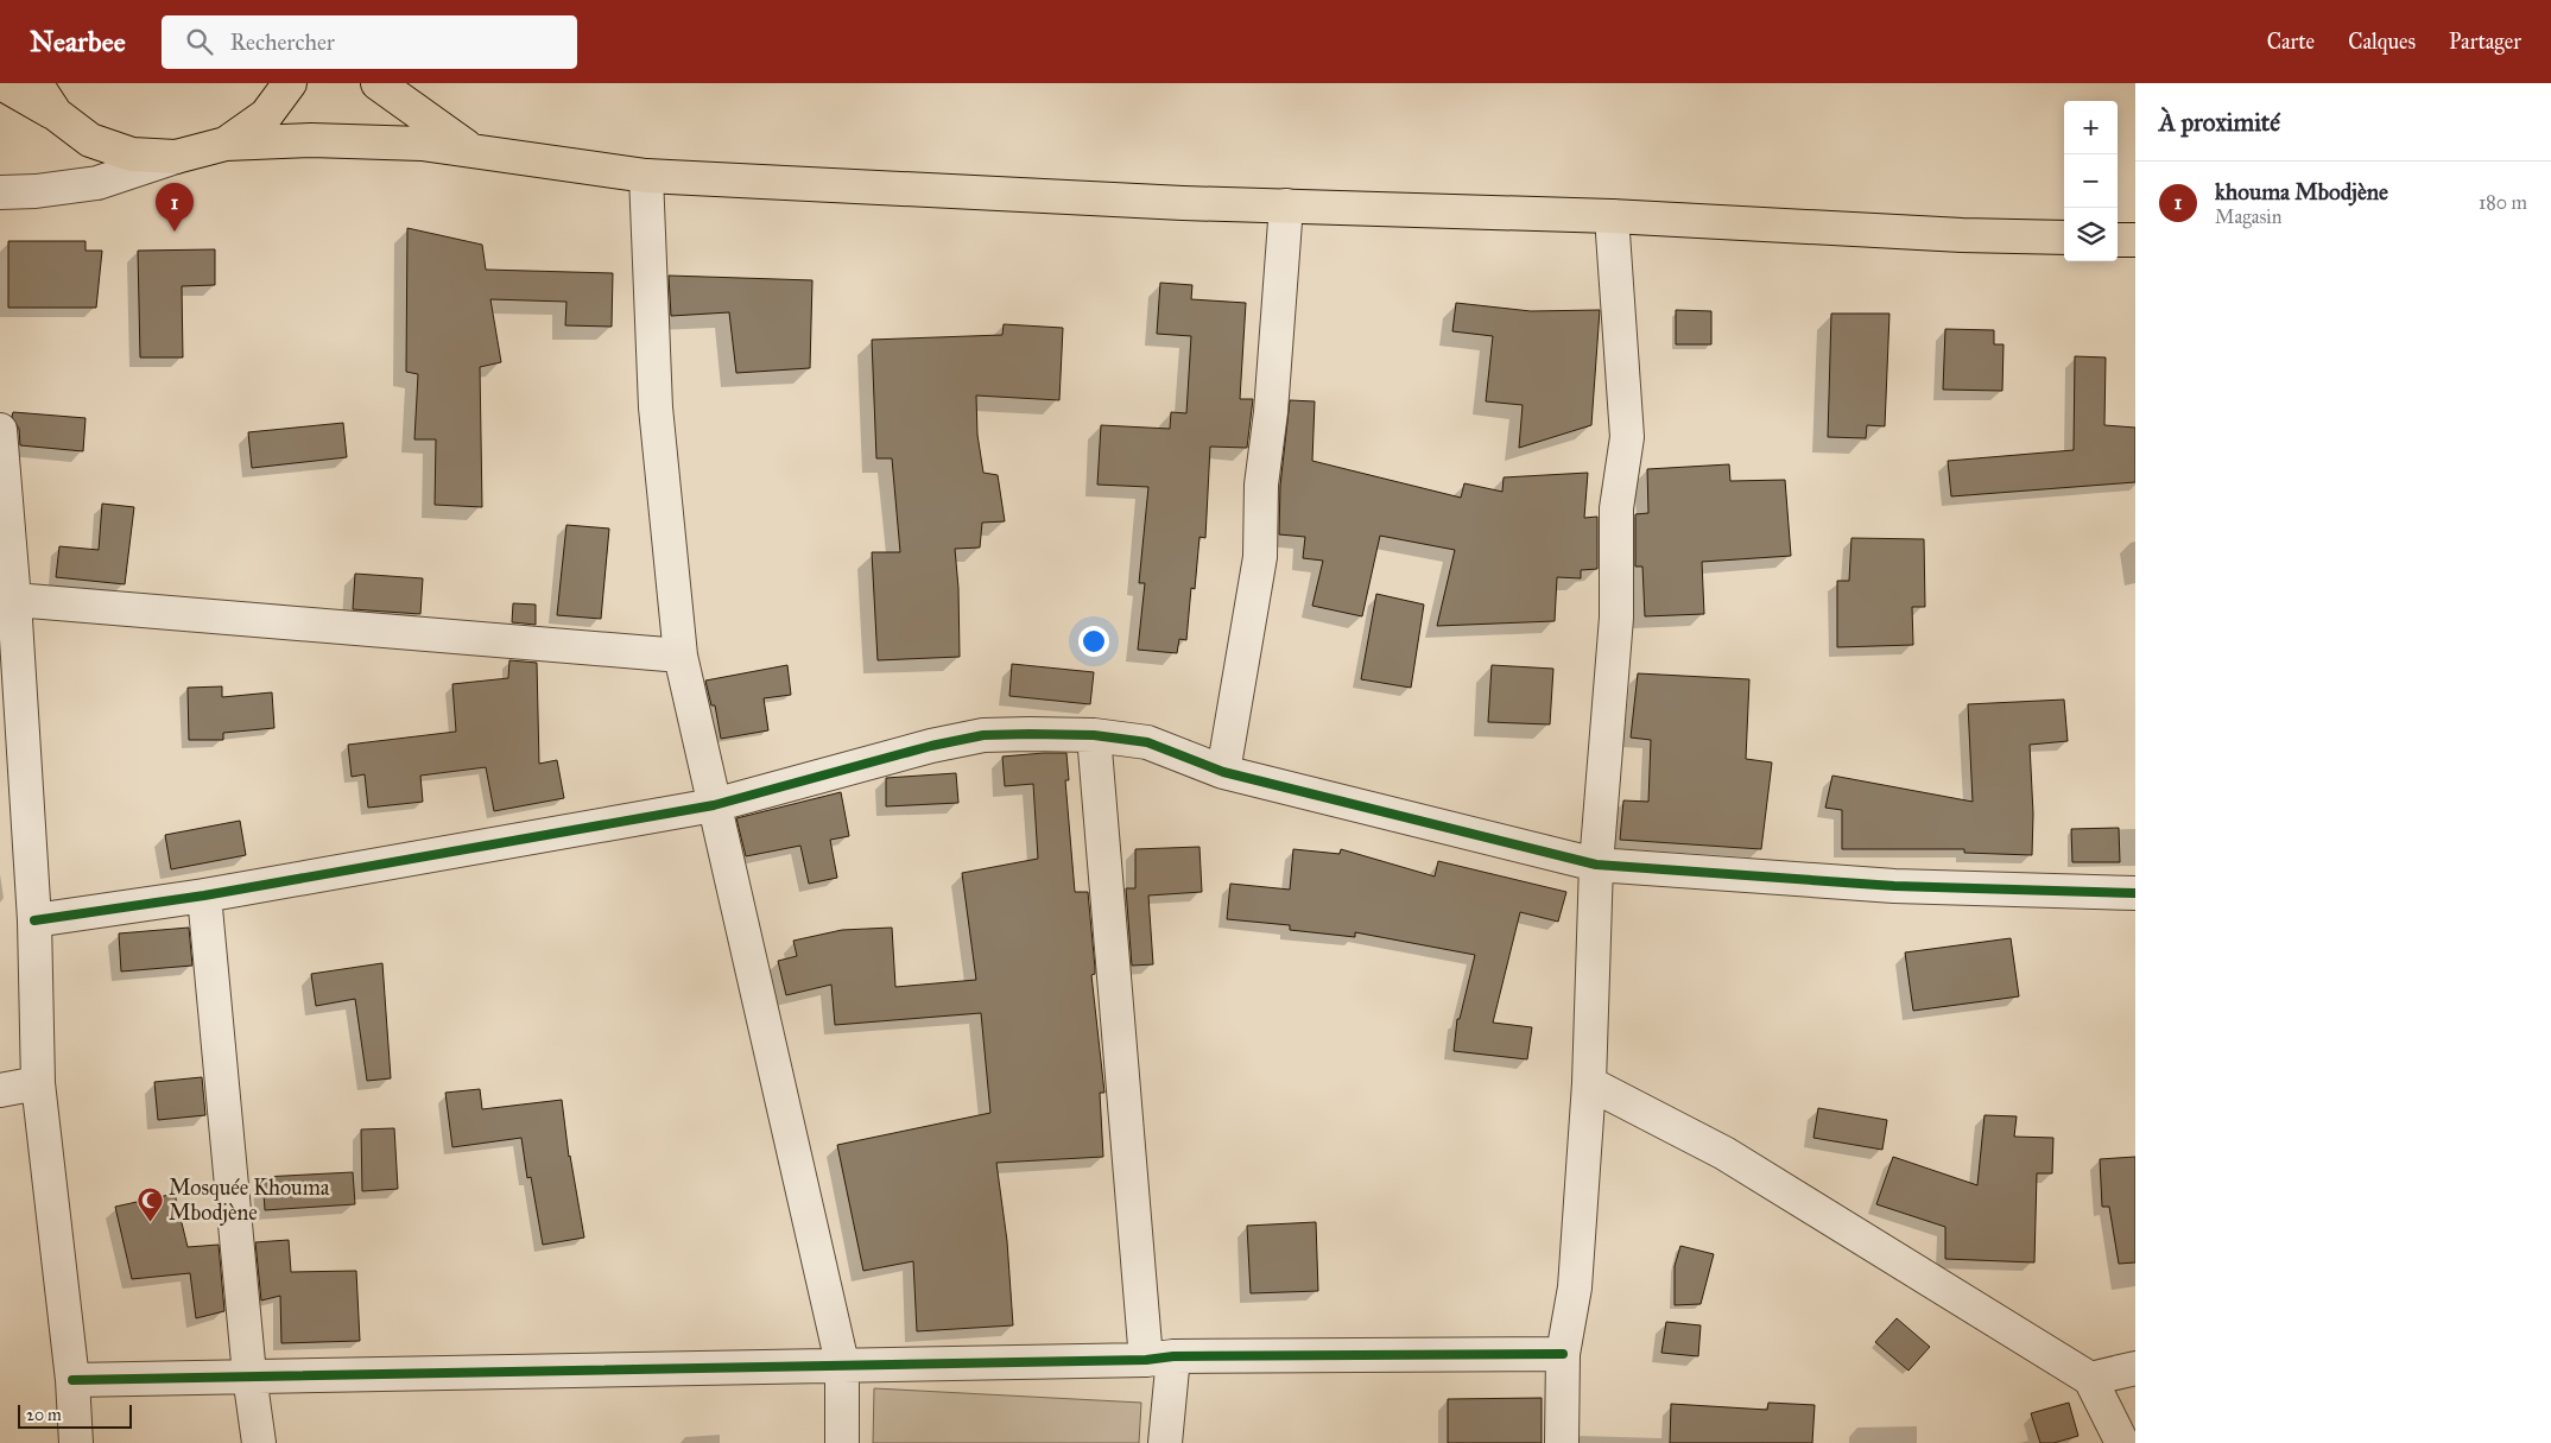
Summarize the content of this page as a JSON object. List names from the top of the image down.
{
  "places": {
    "mosque": ["Mosquée Khouma Mbodjène"]
  },
  "scale_bar": "20 m",
  "page": {
    "header": "Nearbee",
    "search": "Rechercher",
    "nav": ["Carte", "Calques", "Partager"],
    "heading": "À proximité",
    "map_buttons": ["+", "−"],
    "list": [
      {
        "mark": "1",
        "name": "khouma Mbodjène",
        "note": "Magasin",
        "value": "180 m"
      }
    ],
    "pins": "1",
    "scale": "20 m"
  }
}
